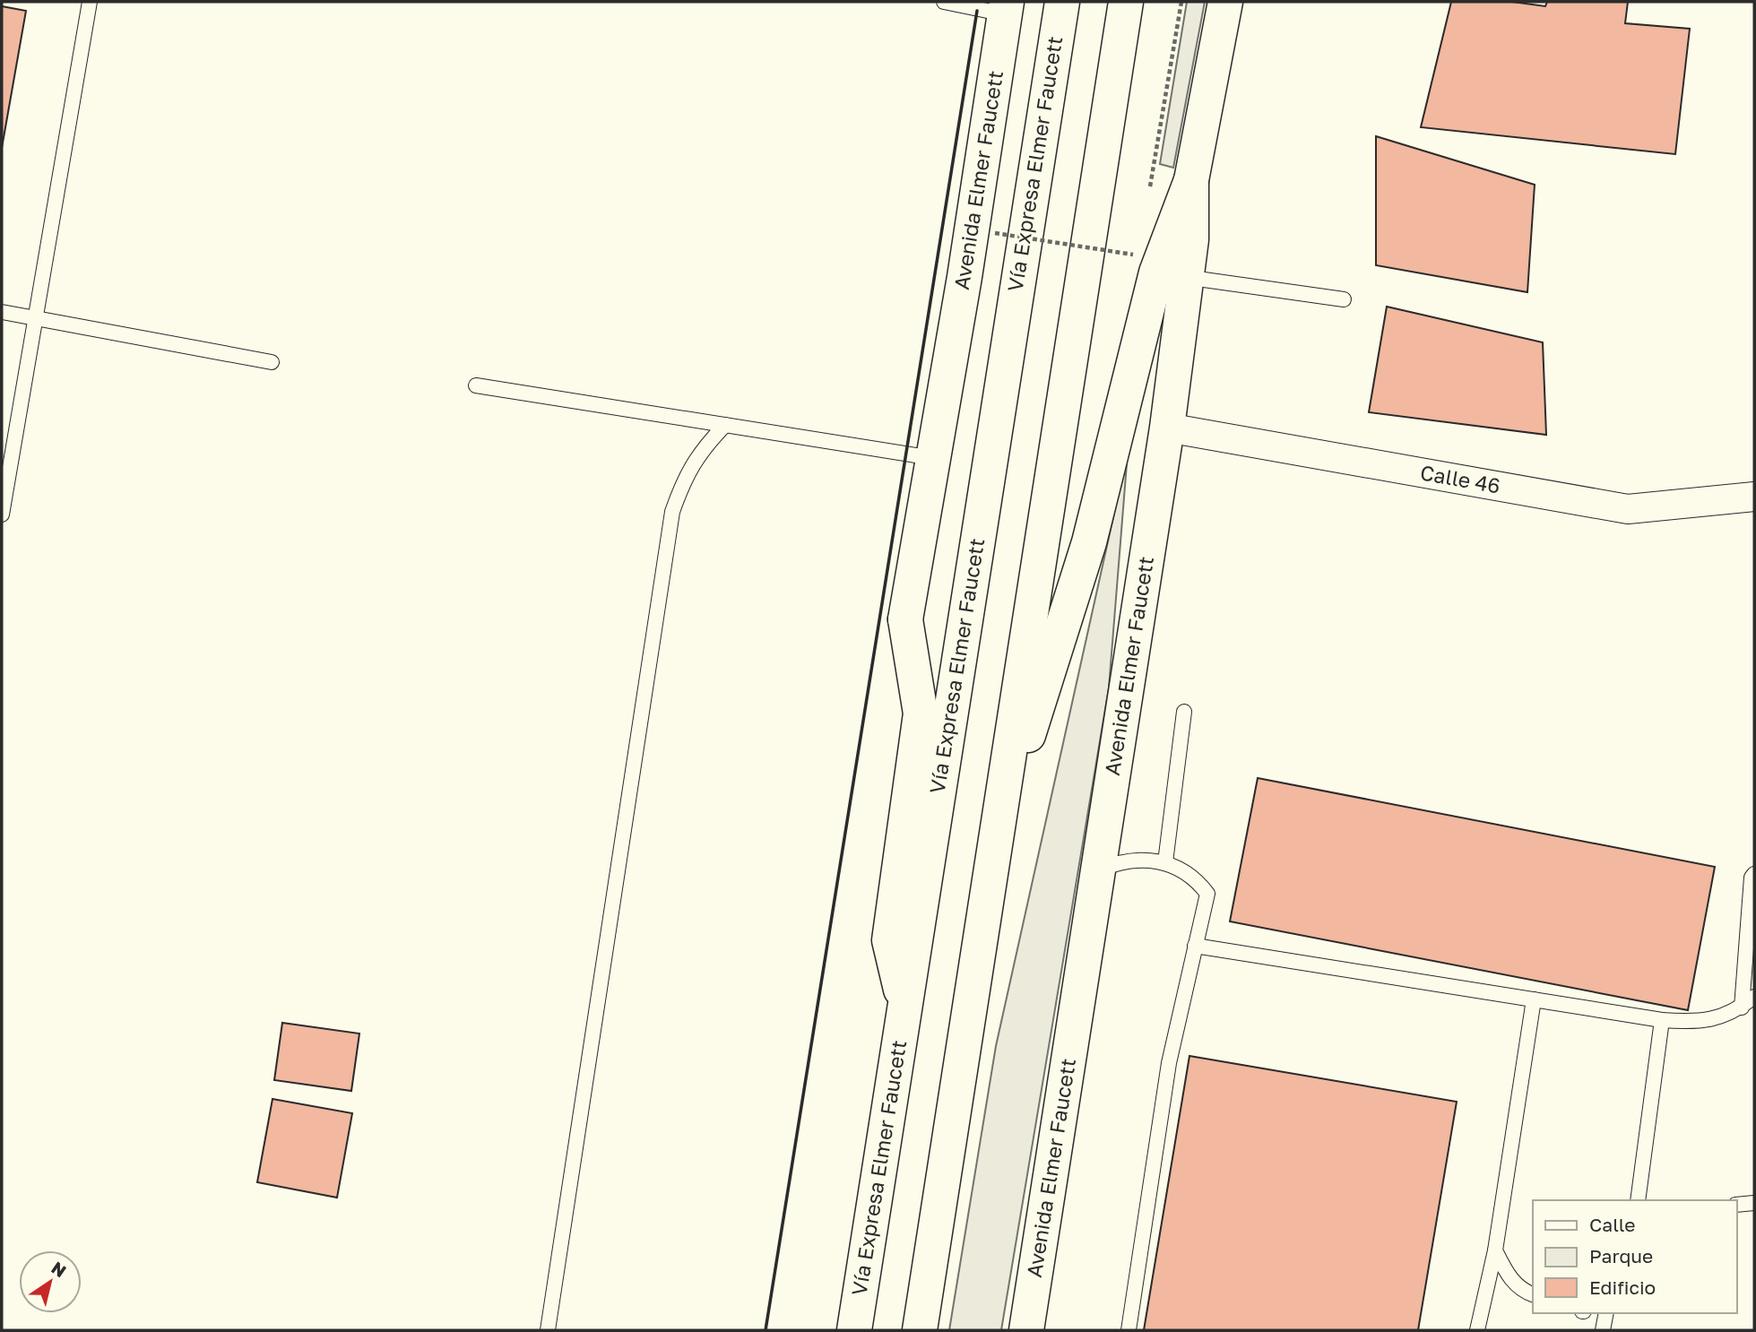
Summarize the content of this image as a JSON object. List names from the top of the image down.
{
  "streets": {
    "main road": ["Vía Expresa Elmer Faucett", "Avenida Elmer Faucett"],
    "street": ["Calle 46"]
  },
  "crossings": [
    ["Vía Expresa Elmer Faucett", "Avenida Elmer Faucett"],
    ["Avenida Elmer Faucett", "Calle 46"]
  ],
  "legend": ["Calle", "Parque", "Edificio"],
  "north": "top right"
}
